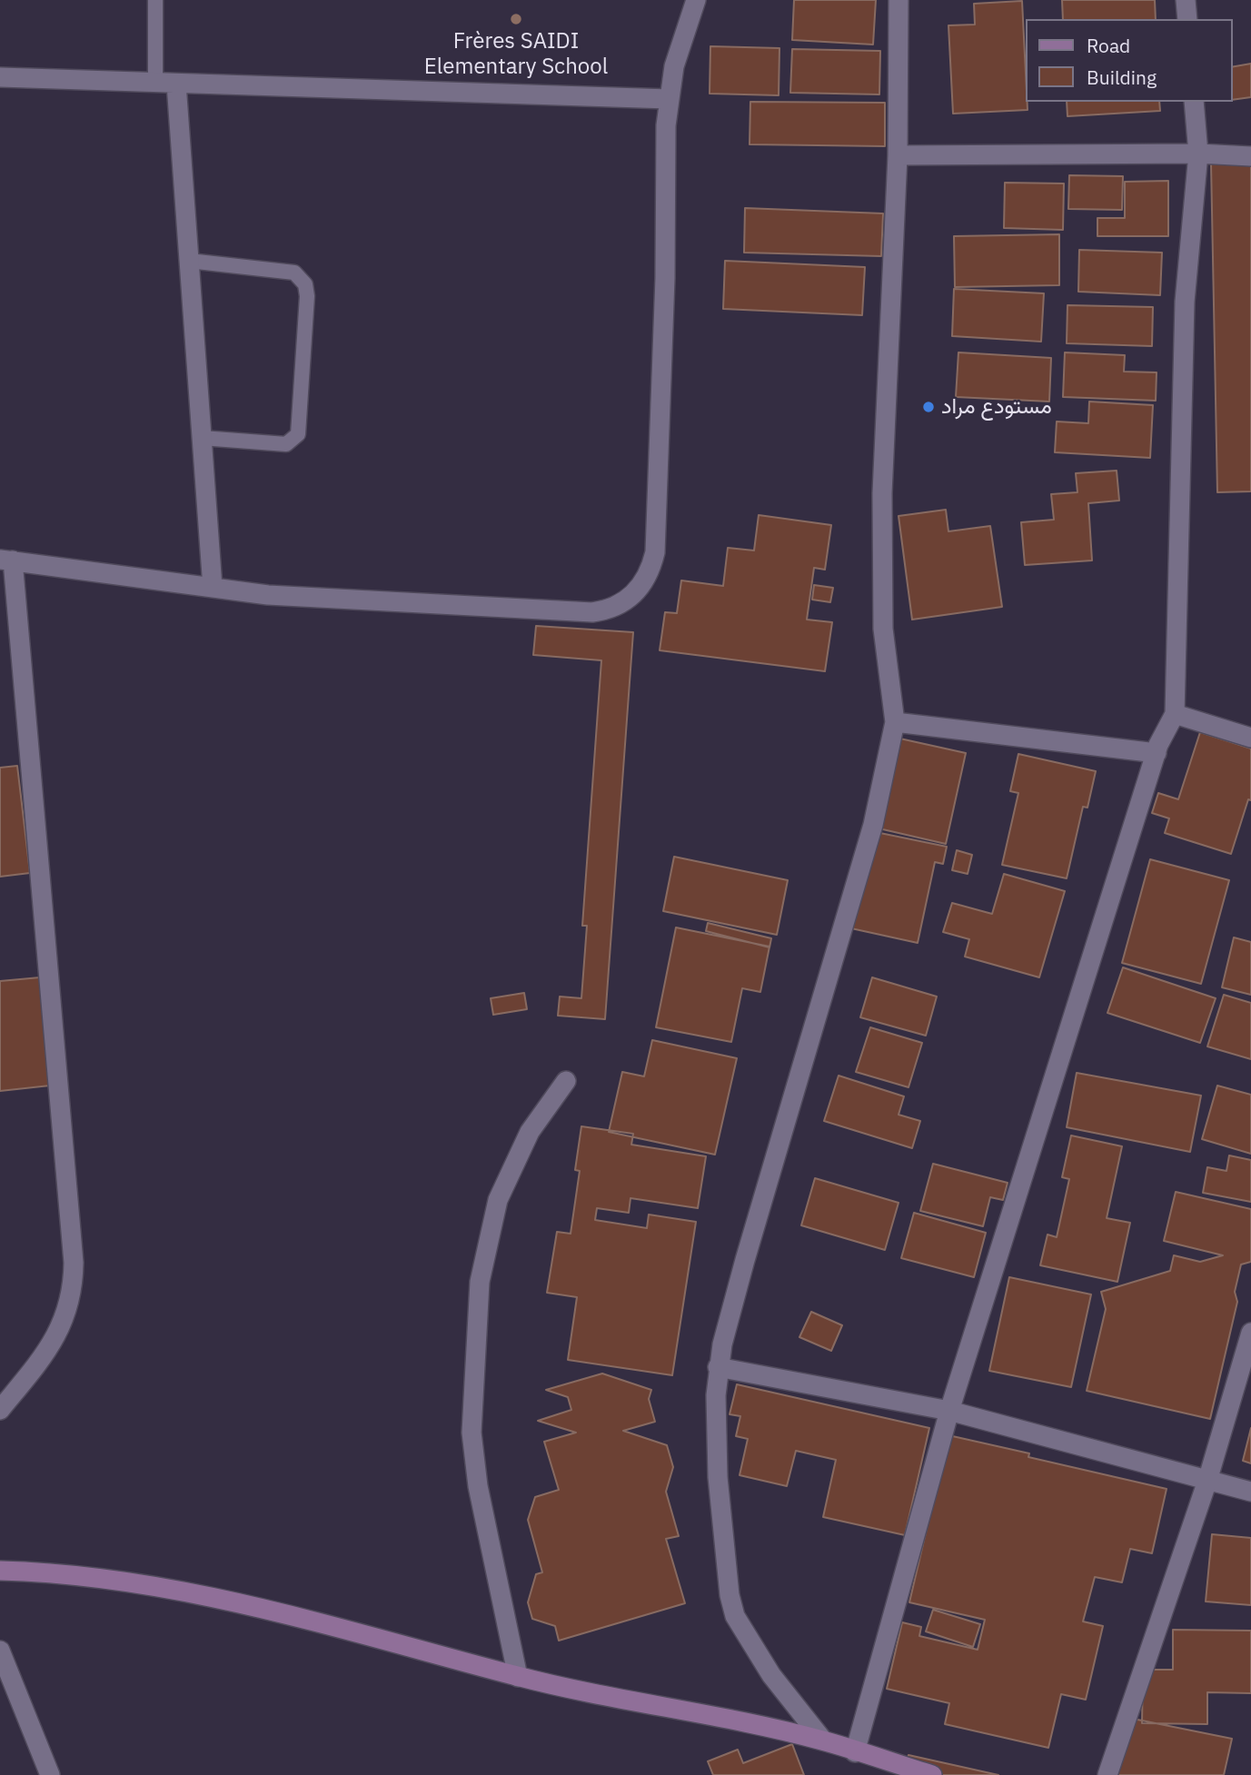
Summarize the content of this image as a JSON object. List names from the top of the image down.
{
  "places": ["Frères SAIDI Elementary School", "مستودع مراد"],
  "legend": ["Road", "Building"]
}
